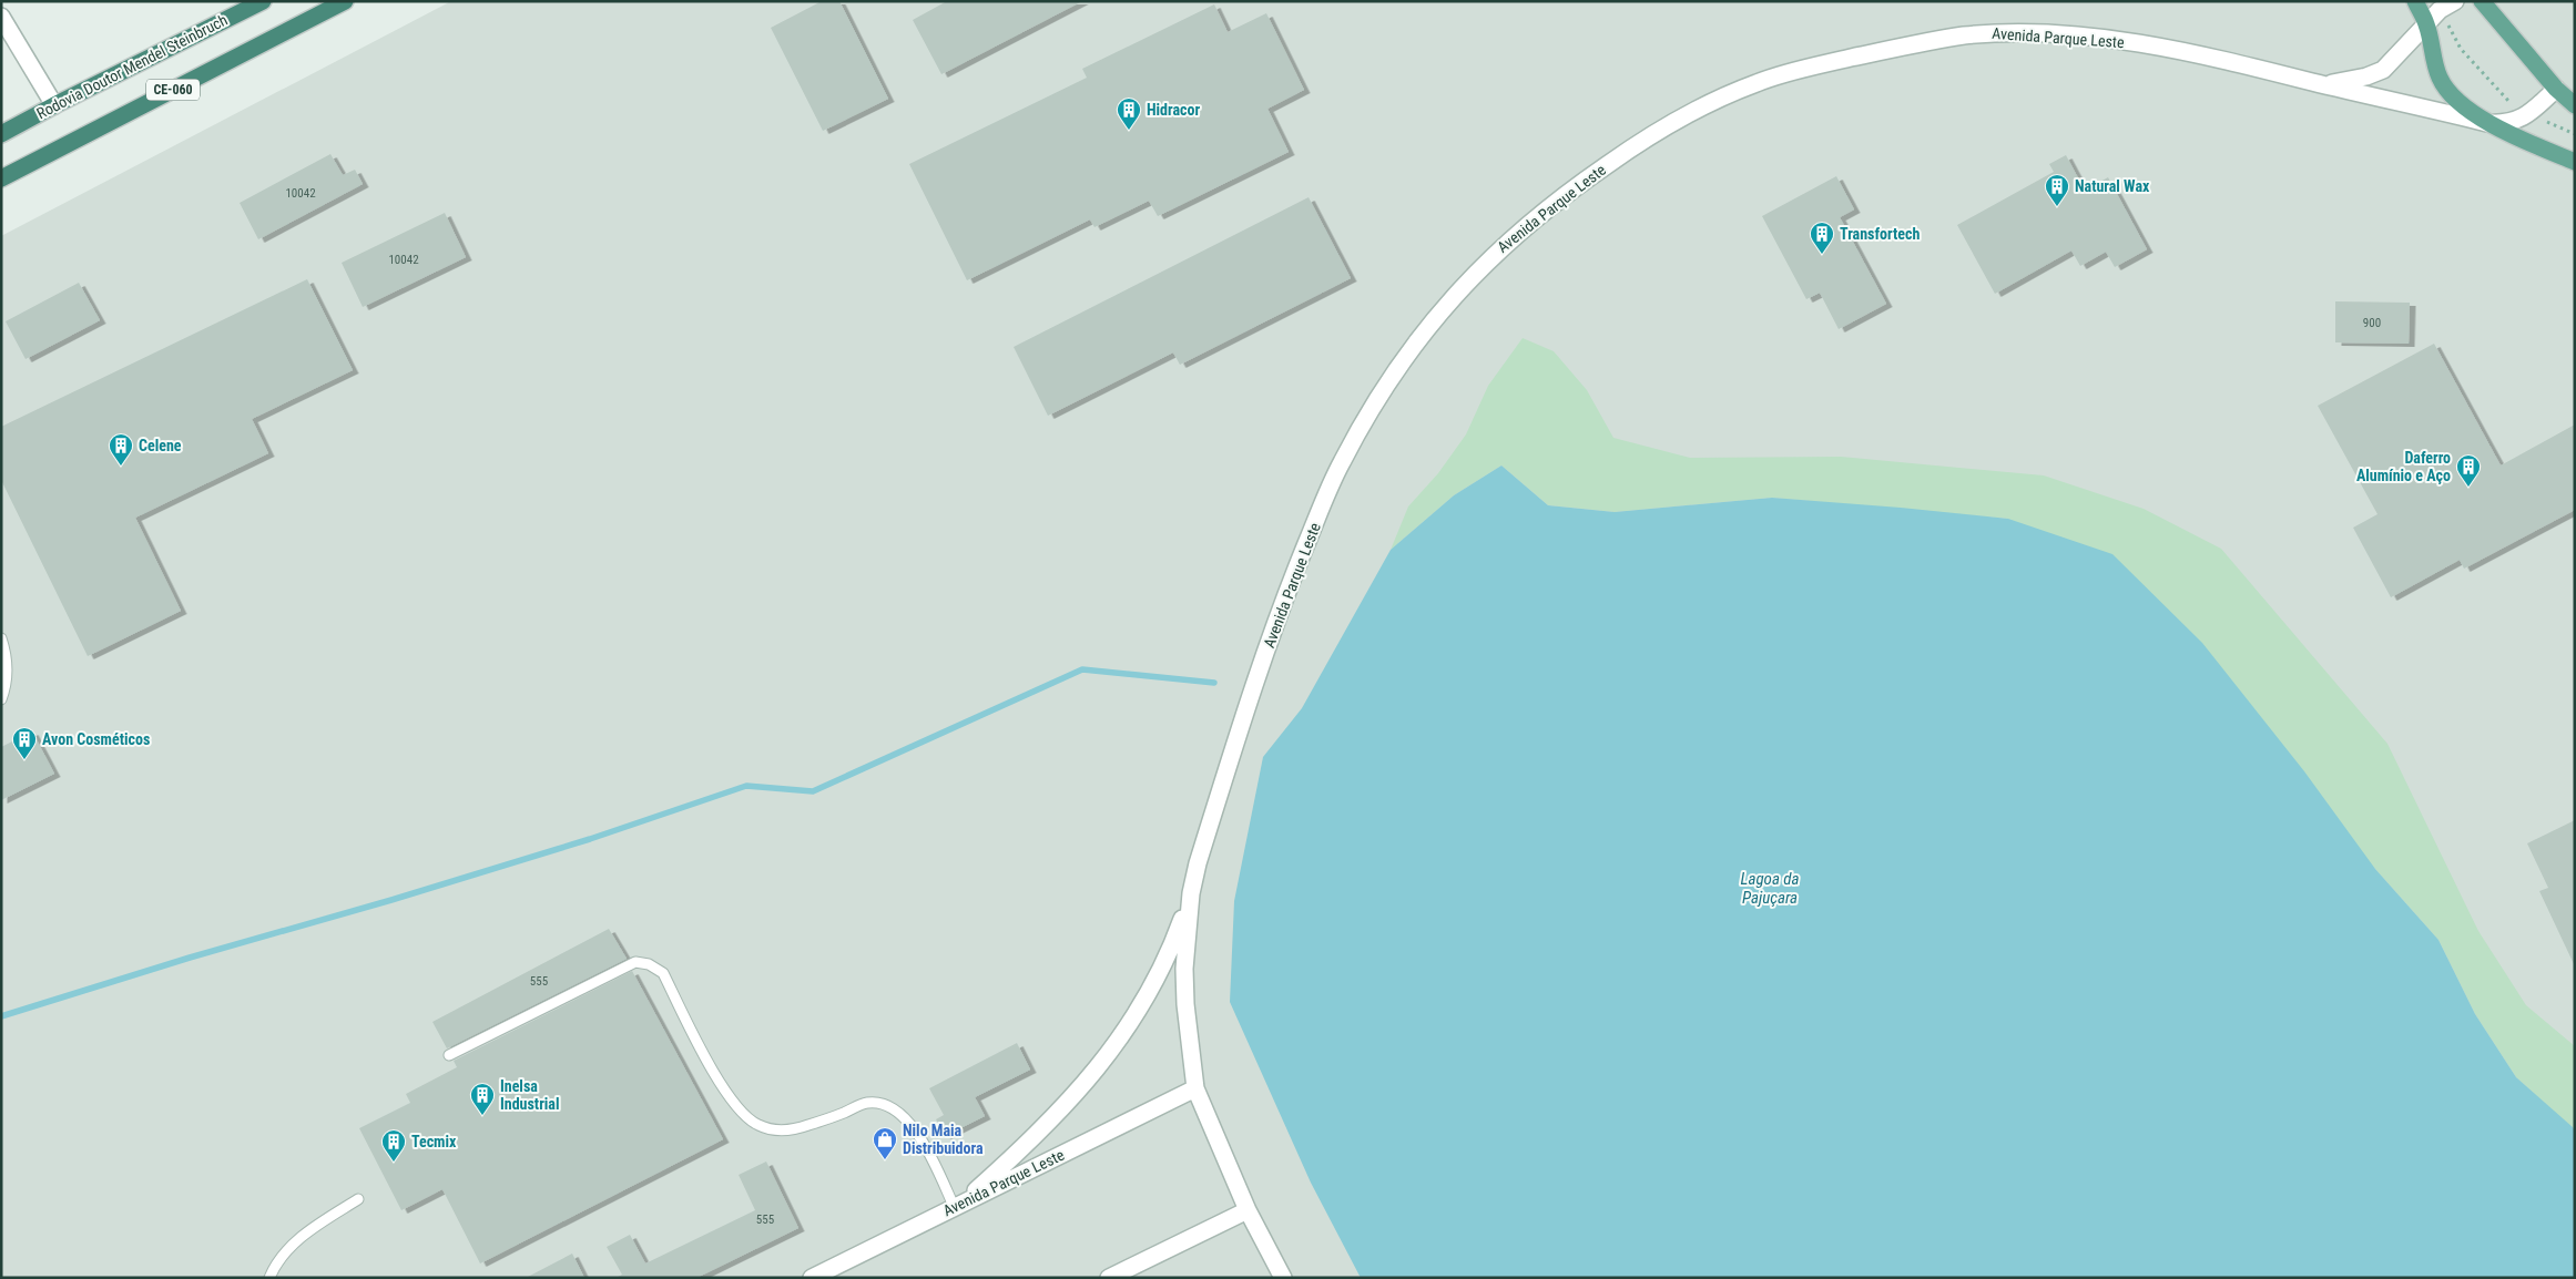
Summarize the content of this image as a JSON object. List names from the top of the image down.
{
  "streets": {
    "highway": ["Rodovia Doutor Mendel Steinbruch", "CE-060"],
    "street": ["Avenida Parque Leste"]
  },
  "water": ["Lagoa da Pajuçara"],
  "places": {
    "building": [
      "Hidracor",
      "Natural Wax",
      "Transfortech",
      "Celene",
      "Daferro Alumínio e Aço",
      "Avon Cosméticos",
      "Inelsa Industrial",
      "Tecmix"
    ],
    "shop": ["Nilo Maia Distribuidora"]
  },
  "house_numbers": [
    "10042",
    "10042",
    "900",
    "555",
    "555"
  ]
}
